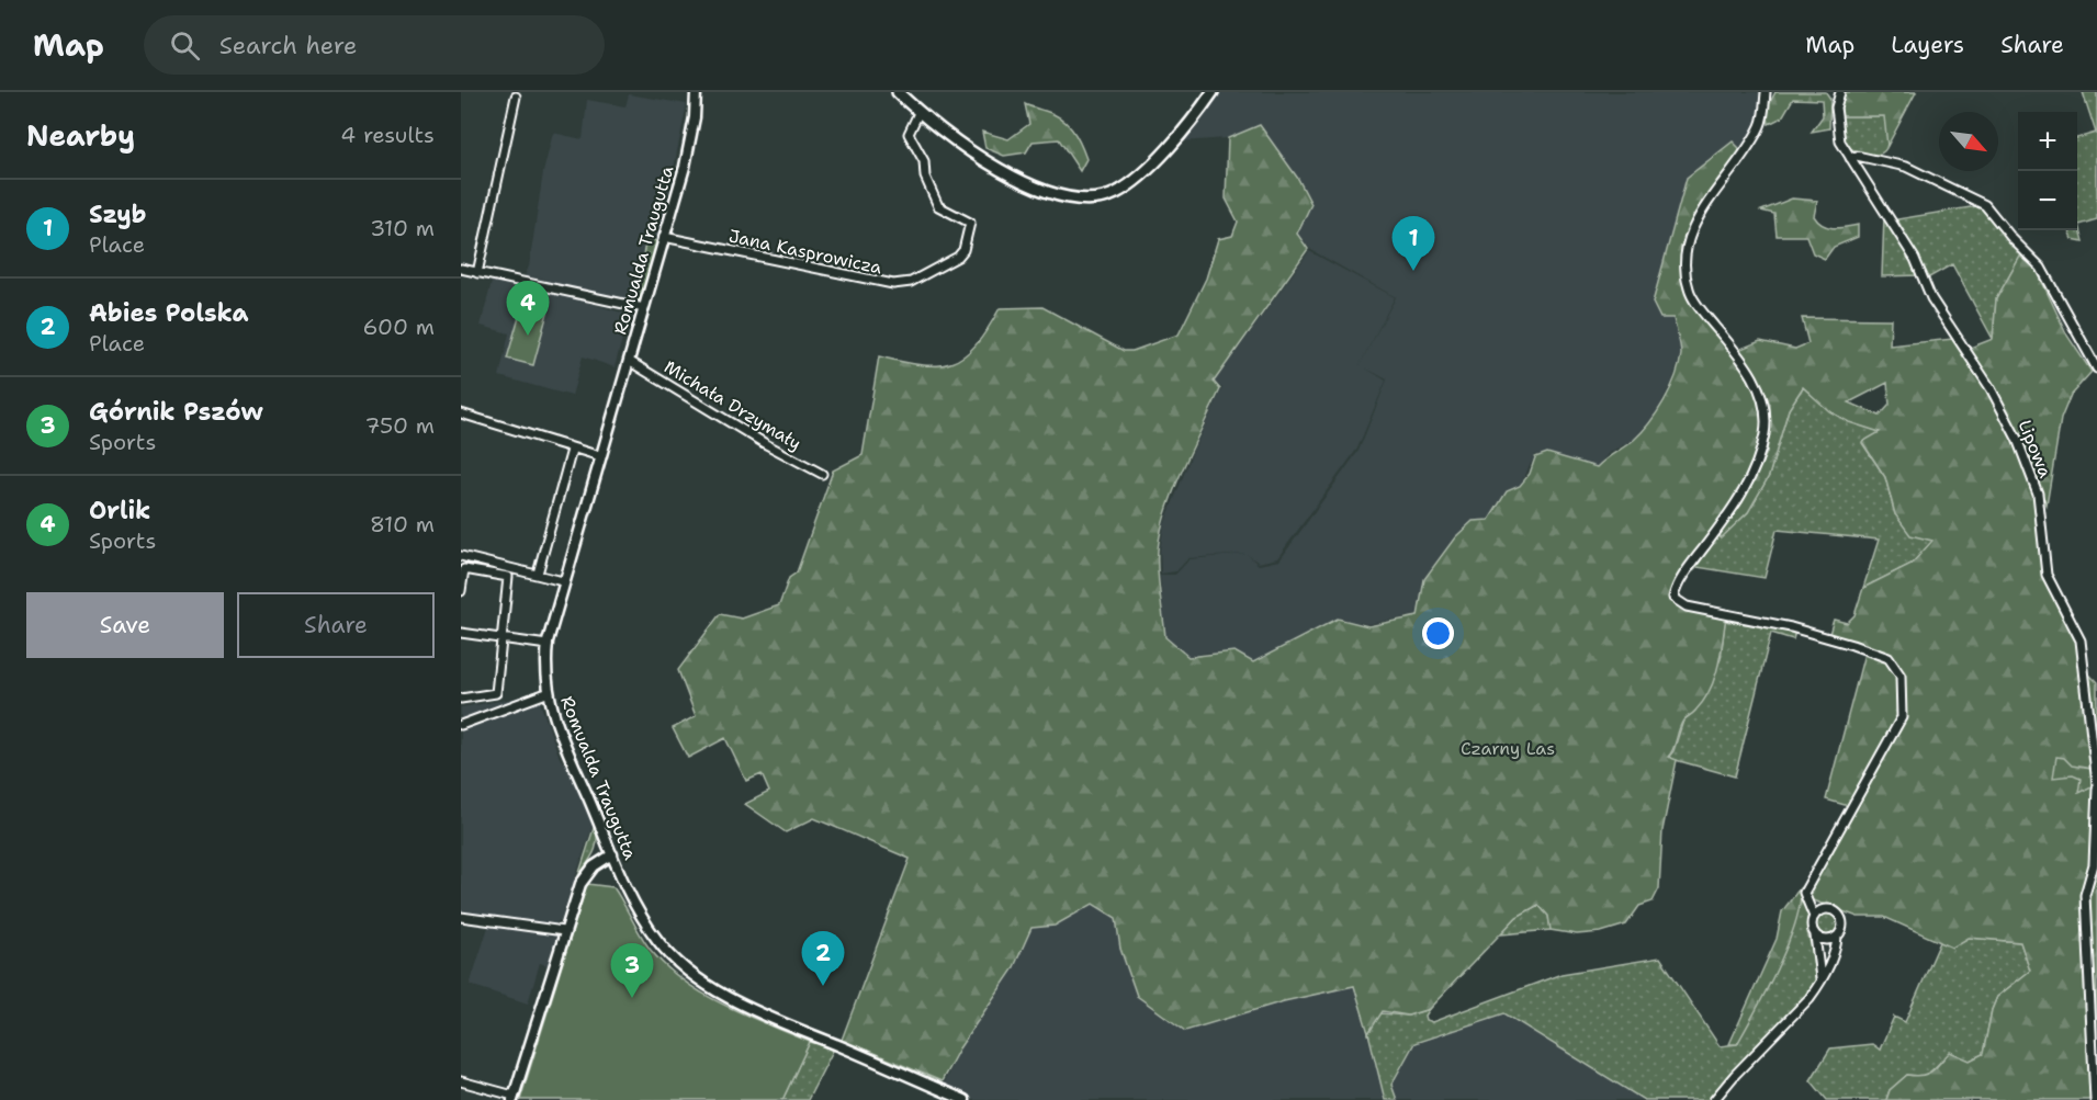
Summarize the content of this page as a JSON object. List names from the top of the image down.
{
  "streets": {
    "street": [
      "Romualda Traugutta",
      "Jana Kasprowicza",
      "Michała Drzymały",
      "Lipowa"
    ]
  },
  "crossings": [
    ["Romualda Traugutta", "Jana Kasprowicza"],
    ["Romualda Traugutta", "Michała Drzymały"]
  ],
  "parks": ["Czarny Las"],
  "north": "bottom right",
  "page": {
    "header": "Map",
    "search": "Search here",
    "nav": ["Map", "Layers", "Share"],
    "heading": ["Nearby", "4 results"],
    "map_buttons": ["+", "−"],
    "list": [
      {
        "mark": "1",
        "name": "Szyb",
        "note": "Place",
        "value": "310 m"
      },
      {
        "mark": "2",
        "name": "Abies Polska",
        "note": "Place",
        "value": "600 m"
      },
      {
        "mark": "3",
        "name": "Górnik Pszów",
        "note": "Sports",
        "value": "750 m"
      },
      {
        "mark": "4",
        "name": "Orlik",
        "note": "Sports",
        "value": "810 m"
      }
    ],
    "pins": [
      "1",
      "4",
      "2",
      "3"
    ],
    "buttons": ["Save", "Share"]
  }
}
